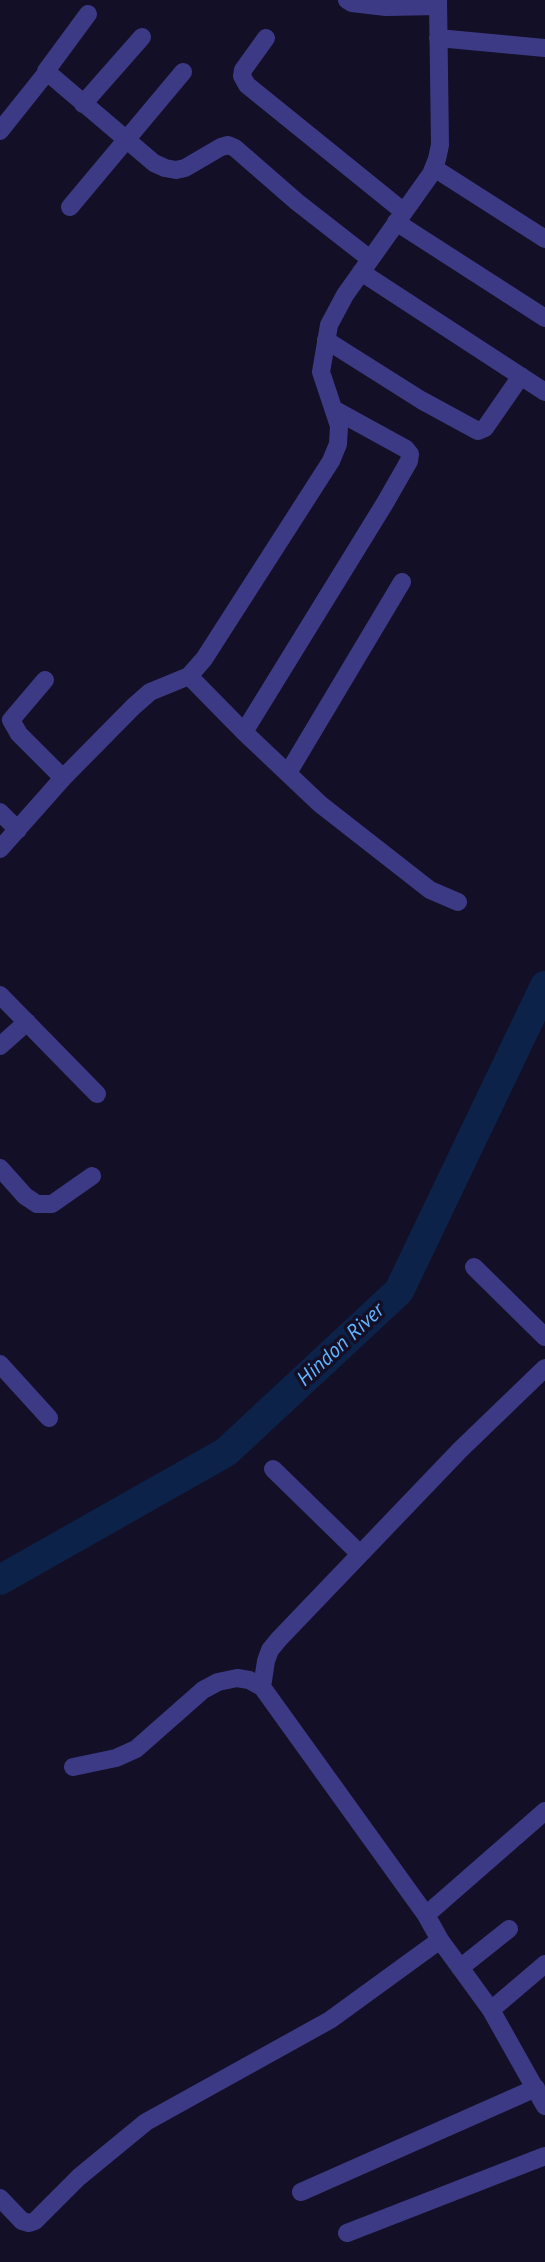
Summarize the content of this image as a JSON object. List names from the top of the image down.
{
  "water": ["Hindon River"]
}
